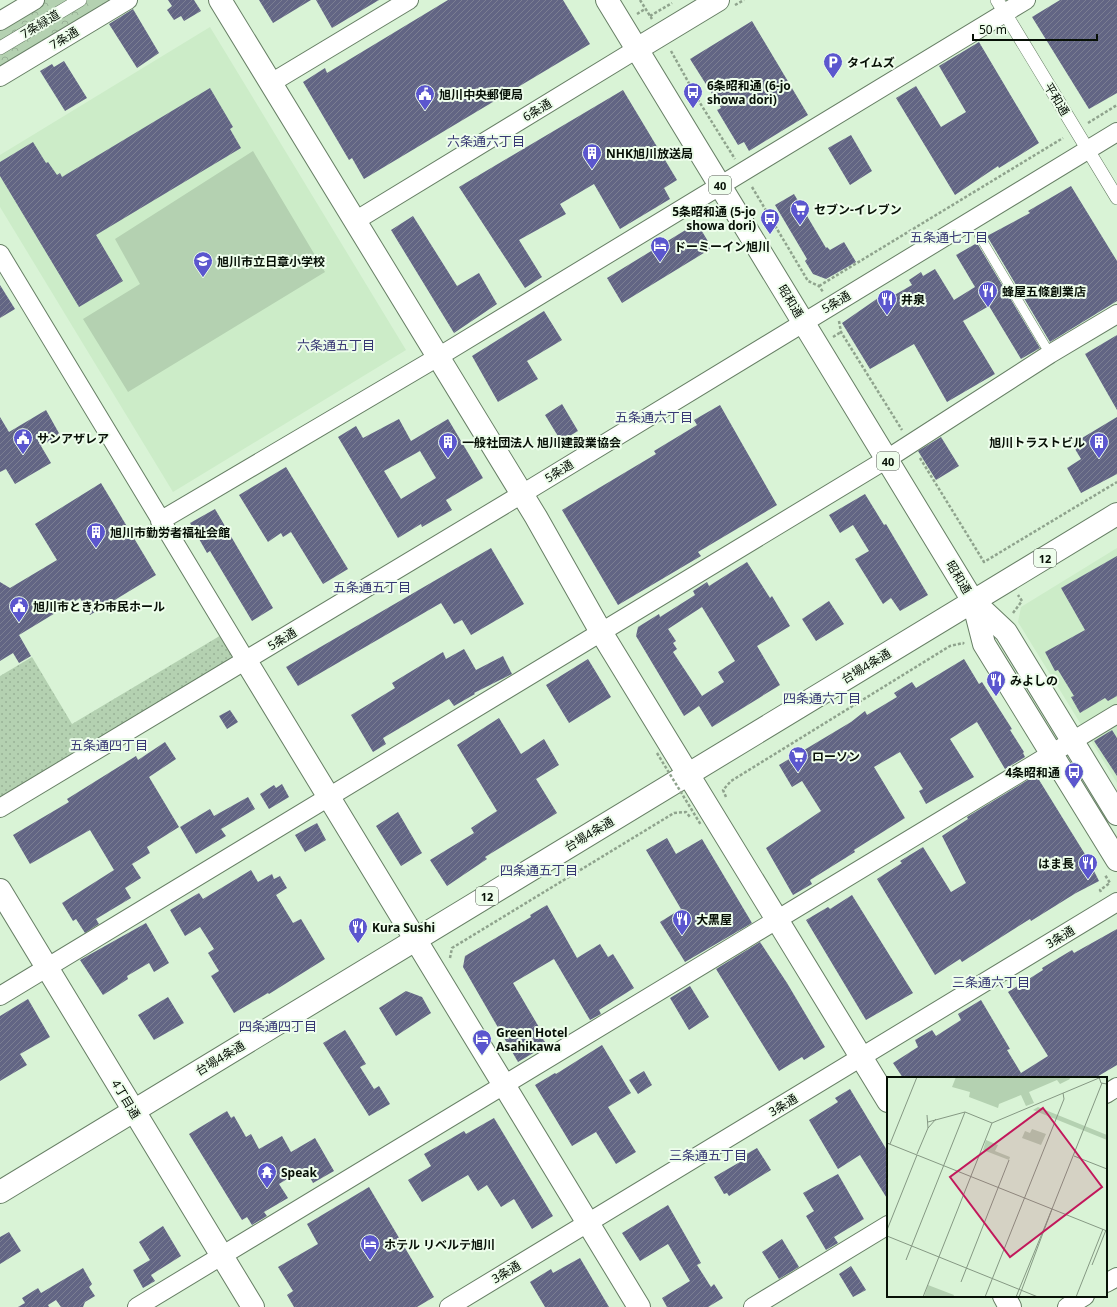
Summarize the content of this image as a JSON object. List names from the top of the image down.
{
  "streets": {
    "main road": [
      "6条通",
      "40",
      "昭和通",
      "12",
      "台場4条通",
      "4丁目通"
    ],
    "street": [
      "7条緑道",
      "7条通",
      "平和通",
      "5条通",
      "3条通"
    ]
  },
  "crossings": [
    ["平和通", "5条通"],
    ["6条通", "昭和通"],
    ["昭和通", "5条通"],
    ["昭和通", "台場4条通"],
    ["台場4条通", "4丁目通"]
  ],
  "districts": [
    "六条通六丁目",
    "五条通七丁目",
    "六条通五丁目",
    "五条通六丁目",
    "五条通五丁目",
    "四条通六丁目",
    "五条通四丁目",
    "四条通五丁目",
    "三条通六丁目",
    "四条通四丁目",
    "三条通五丁目"
  ],
  "places": {
    "parking": ["タイムズ"],
    "bus stop": ["6条昭和通 (6-jo showa dori)", "5条昭和通 (5-jo showa dori)", "4条昭和通"],
    "public building": ["旭川中央郵便局", "サンアザレア", "旭川市ときわ市民ホール"],
    "building": [
      "NHK旭川放送局",
      "一般社団法人 旭川建設業協会",
      "旭川トラストビル",
      "旭川市勤労者福祉会館"
    ],
    "supermarket": ["セブン-イレブン", "ローソン"],
    "hotel": ["ドーミーイン旭川", "Green Hotel Asahikawa", "ホテル リベルテ旭川"],
    "school or university": ["旭川市立日章小学校"],
    "restaurant": [
      "蜂屋五條創業店",
      "井泉",
      "みよしの",
      "はま長",
      "大黑屋",
      "Kura Sushi"
    ],
    "temple": ["Speak"]
  },
  "scale_bar": "50 m"
}
